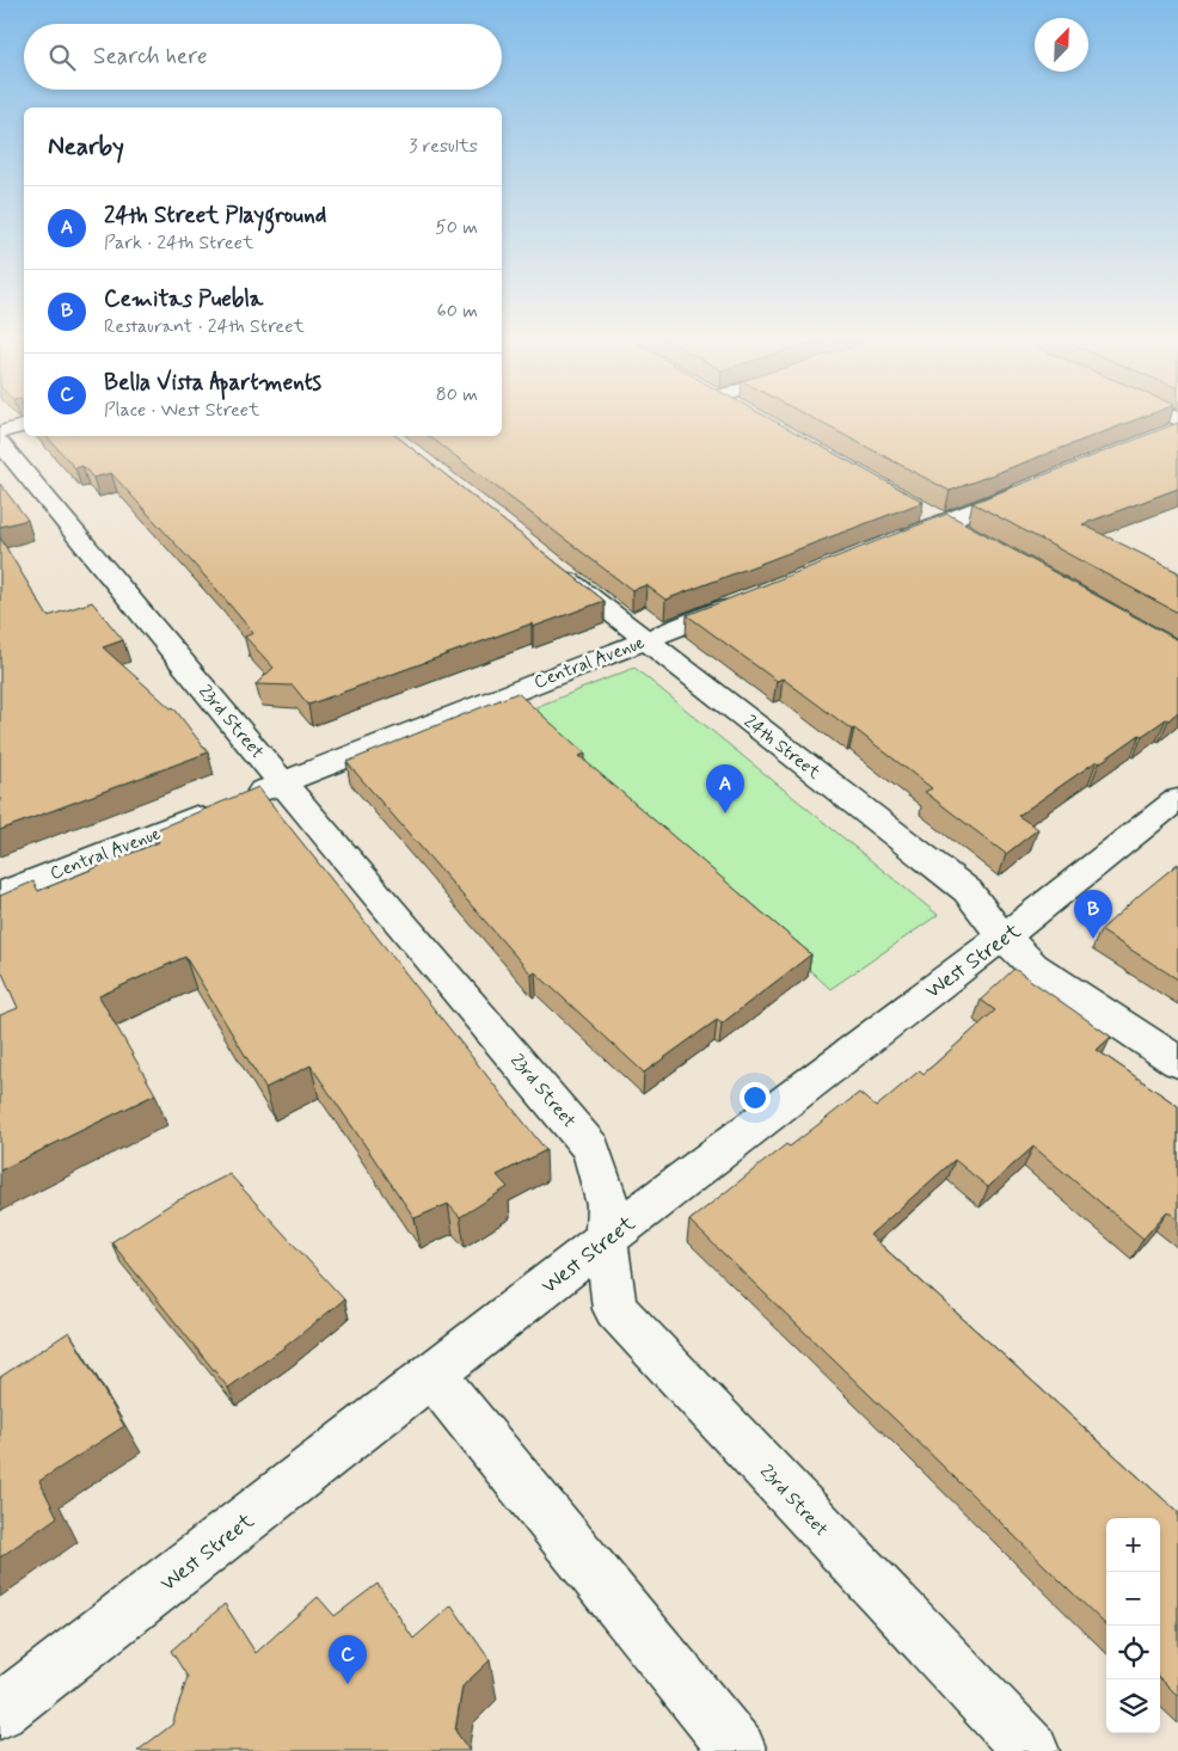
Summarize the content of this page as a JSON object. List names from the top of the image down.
{
  "streets": {
    "street": [
      "Central Avenue",
      "23rd Street",
      "24th Street",
      "West Street"
    ]
  },
  "crossings": [
    ["Central Avenue", "23rd Street"],
    ["Central Avenue", "24th Street"],
    ["23rd Street", "West Street"],
    ["24th Street", "West Street"]
  ],
  "north": "top right",
  "page": {
    "search": "Search here",
    "heading": ["Nearby", "3 results"],
    "list": [
      {
        "mark": "A",
        "name": "24th Street Playground",
        "note": "Park · 24th Street",
        "value": "50 m"
      },
      {
        "mark": "B",
        "name": "Cemitas Puebla",
        "note": "Restaurant · 24th Street",
        "value": "60 m"
      },
      {
        "mark": "C",
        "name": "Bella Vista Apartments",
        "note": "Place · West Street",
        "value": "80 m"
      }
    ],
    "pins": ["A", "B", "C"],
    "map_buttons": ["+", "−"]
  }
}
